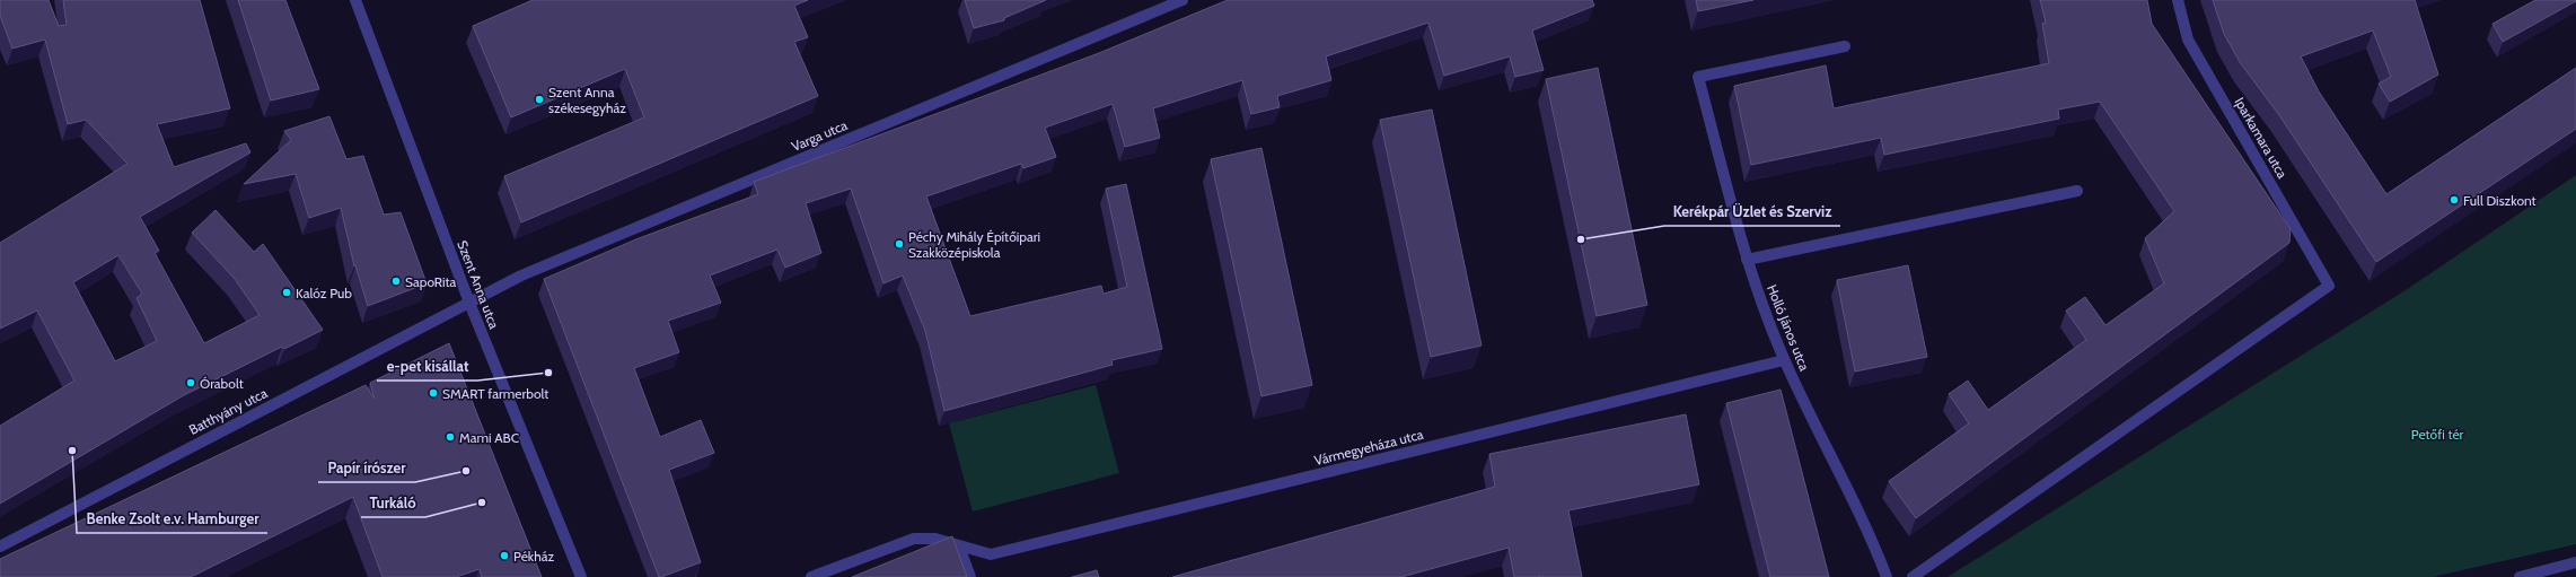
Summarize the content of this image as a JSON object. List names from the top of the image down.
{
  "streets": {
    "street": [
      "Varga utca",
      "Iparkamara utca",
      "Szent Anna utca",
      "Holló János utca",
      "Batthyány utca",
      "Vármegyeháza utca"
    ]
  },
  "crossings": [
    ["Varga utca", "Szent Anna utca"],
    ["Varga utca", "Batthyány utca"],
    ["Szent Anna utca", "Batthyány utca"],
    ["Holló János utca", "Vármegyeháza utca"]
  ],
  "parks": ["Petőfi tér"],
  "places": [
    "Szent Anna székesegyház",
    "Full Diszkont",
    "Kerékpár Üzlet és Szerviz",
    "Péchy Mihály Építőipari Szakközépiskola",
    "SapoRita",
    "Kalóz Pub",
    "e-pet kisállat",
    "Órabolt",
    "SMART farmerbolt",
    "Mami ABC",
    "Benke Zsolt e.v. Hamburger",
    "Papír írószer",
    "Turkáló",
    "Pékház"
  ]
}
